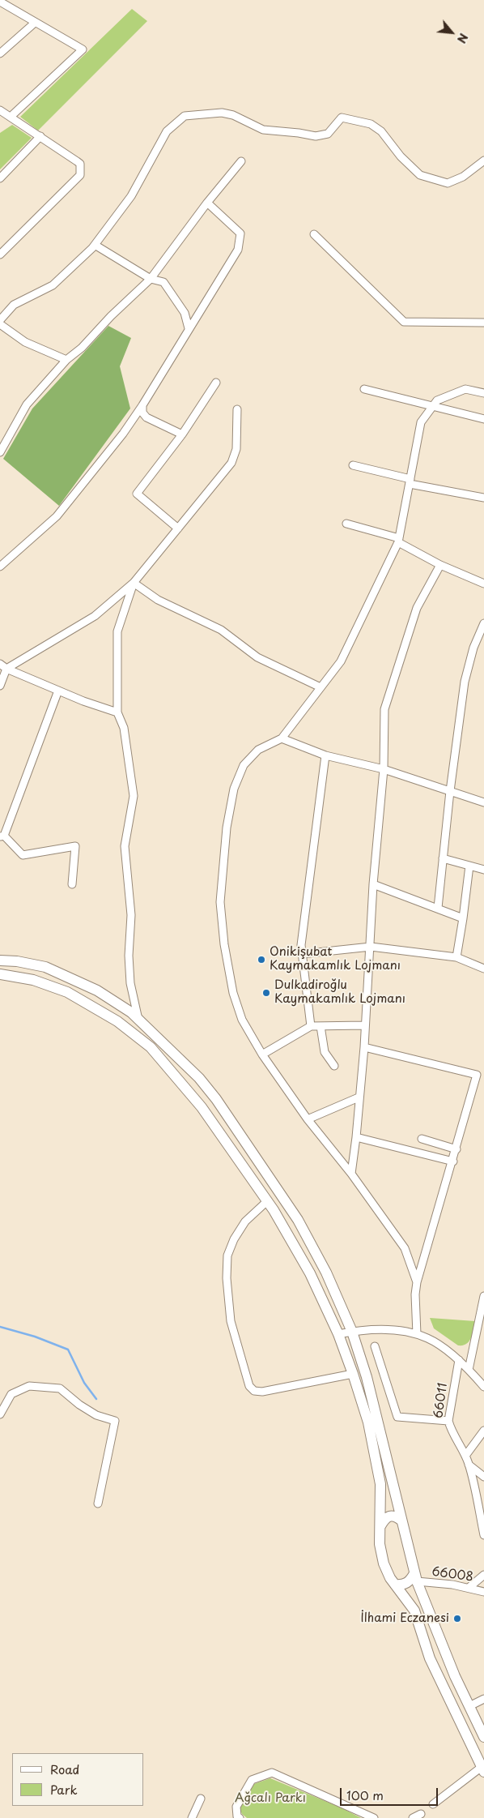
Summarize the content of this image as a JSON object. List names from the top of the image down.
{
  "streets": {
    "street": ["66011", "66008"]
  },
  "parks": ["Ağcalı Parkı"],
  "places": ["Onikişubat Kaymakamlık Lojmanı", "Dulkadiroğlu Kaymakamlık Lojmanı", "İlhami Eczanesi"],
  "legend": ["Road", "Park"],
  "scale_bar": "100 m",
  "north": "bottom right"
}
